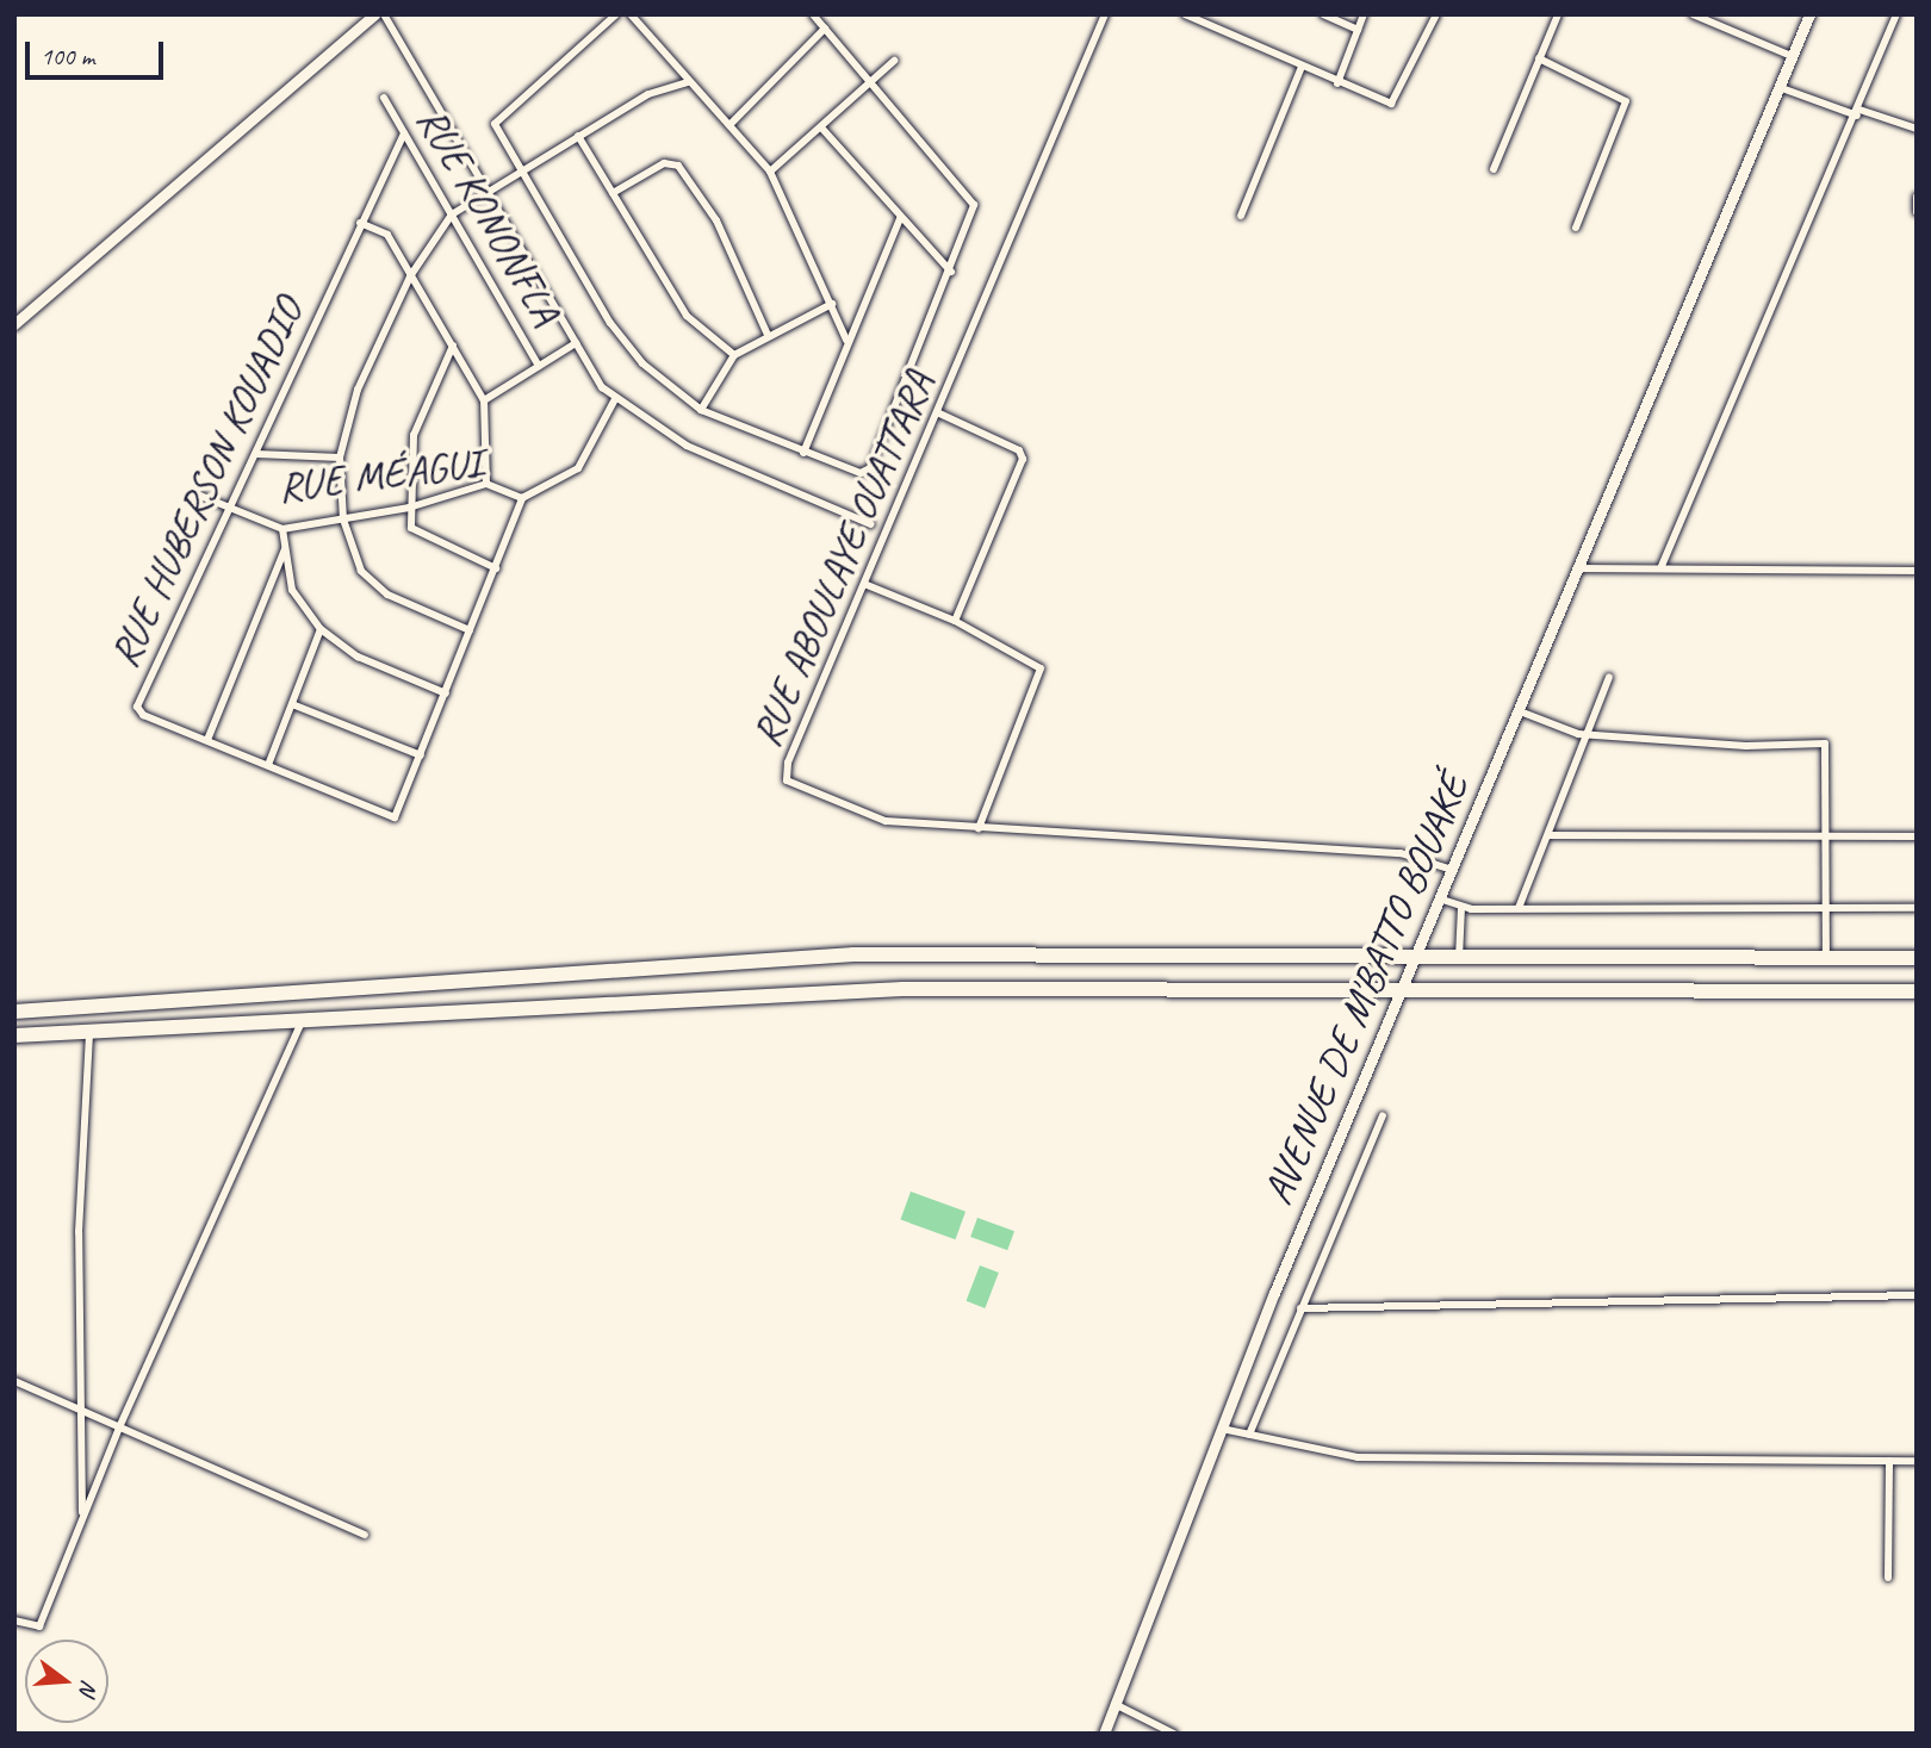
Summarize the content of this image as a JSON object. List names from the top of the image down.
{
  "streets": {
    "street": [
      "RUE KONONFLA",
      "RUE MÉAGUI",
      "RUE HUBERSON KOUADIO",
      "RUE ABOULAYE OUATTARA",
      "AVENUE DE M'BATTO BOUAKÉ"
    ]
  },
  "crossings": [
    ["RUE KONONFLA", "RUE HUBERSON KOUADIO"],
    ["RUE MÉAGUI", "RUE HUBERSON KOUADIO"],
    ["RUE ABOULAYE OUATTARA", "AVENUE DE M'BATTO BOUAKÉ"]
  ],
  "scale_bar": "100 m",
  "north": "right"
}
